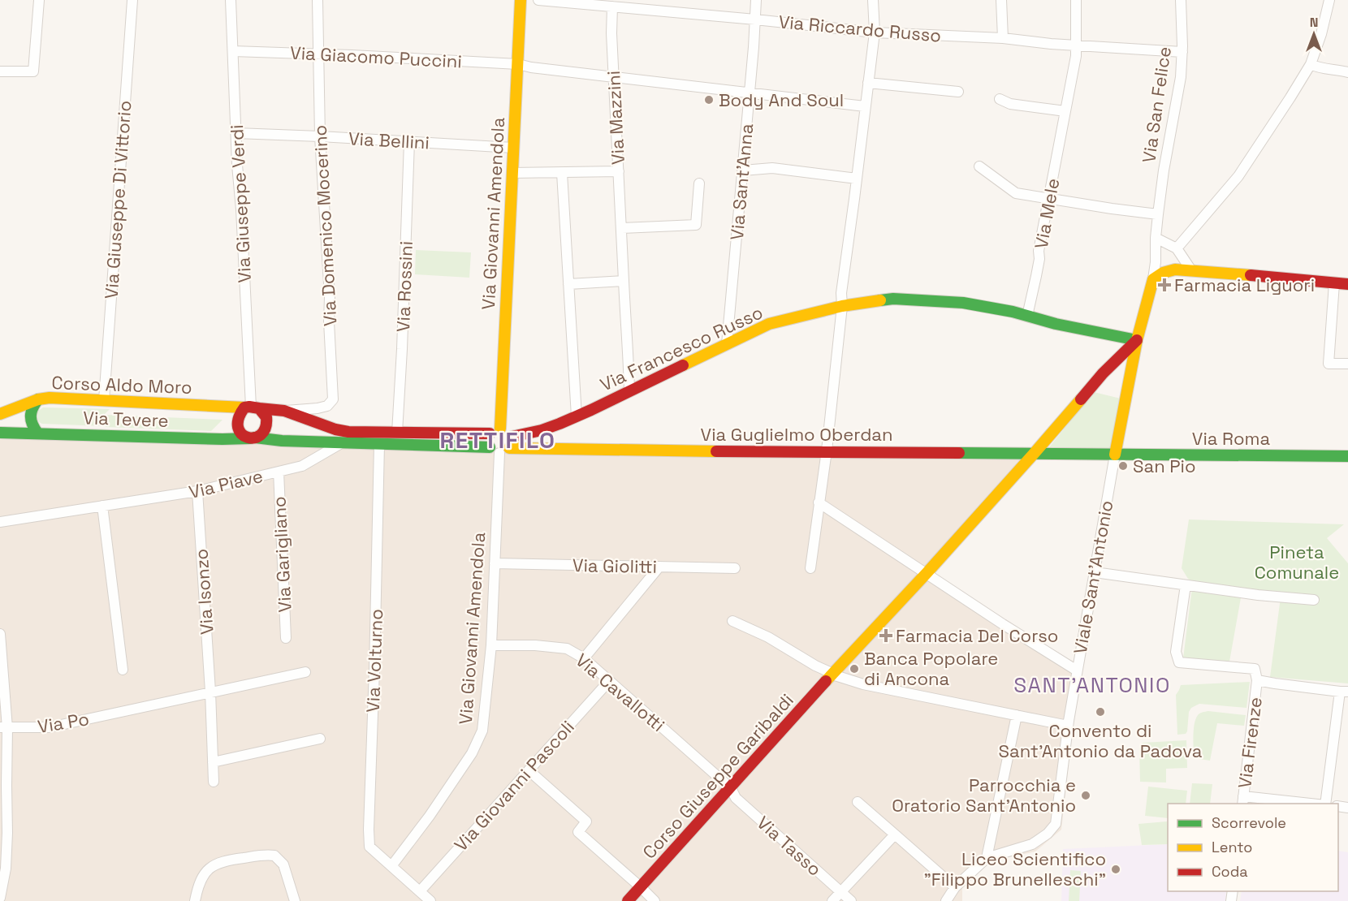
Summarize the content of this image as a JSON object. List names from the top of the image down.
{
  "streets": {
    "street": [
      "Via Riccardo Russo",
      "Via Giacomo Puccini",
      "Via San Felice",
      "Via Mazzini",
      "Via Bellini",
      "Via Sant'Anna",
      "Via Giuseppe Di Vittorio",
      "Via Giuseppe Verdi",
      "Via Giovanni Amendola",
      "Via Mele",
      "Via Domenico Mocerino",
      "Via Rossini",
      "Via Francesco Russo",
      "Corso Aldo Moro",
      "Via Tevere",
      "Via Guglielmo Oberdan",
      "Via Roma",
      "Via Piave",
      "Via Garigliano",
      "Via Giolitti",
      "Viale Sant'Antonio",
      "Via Isonzo",
      "Via Volturno",
      "Via Cavallotti",
      "Via Po",
      "Via Firenze",
      "Corso Giuseppe Garibaldi",
      "Via Giovanni Pascoli",
      "Via Tasso"
    ]
  },
  "crossings": [
    ["Via Riccardo Russo", "Via San Felice"],
    ["Via Riccardo Russo", "Via Mazzini"],
    ["Via Riccardo Russo", "Via Sant'Anna"],
    ["Via Riccardo Russo", "Via Mele"],
    ["Via Giacomo Puccini", "Via Mazzini"],
    ["Via Giacomo Puccini", "Via Sant'Anna"],
    ["Via Giacomo Puccini", "Via Giuseppe Verdi"],
    ["Via Giacomo Puccini", "Via Giovanni Amendola"],
    ["Via Giacomo Puccini", "Via Domenico Mocerino"],
    ["Via San Felice", "Via Francesco Russo"],
    ["Via San Felice", "Via Guglielmo Oberdan"],
    ["Via San Felice", "Via Roma"],
    ["Via San Felice", "Viale Sant'Antonio"],
    ["Via San Felice", "Corso Giuseppe Garibaldi"],
    ["Via Mazzini", "Via Francesco Russo"],
    ["Via Bellini", "Via Giuseppe Verdi"],
    ["Via Bellini", "Via Giovanni Amendola"],
    ["Via Bellini", "Via Domenico Mocerino"],
    ["Via Bellini", "Via Rossini"],
    ["Via Sant'Anna", "Via Francesco Russo"],
    ["Via Giuseppe Di Vittorio", "Corso Aldo Moro"],
    ["Via Giuseppe Verdi", "Corso Aldo Moro"],
    ["Via Giuseppe Verdi", "Via Tevere"],
    ["Via Giovanni Amendola", "Via Francesco Russo"],
    ["Via Giovanni Amendola", "Corso Aldo Moro"],
    ["Via Giovanni Amendola", "Via Guglielmo Oberdan"],
    ["Via Giovanni Amendola", "Via Giolitti"],
    ["Via Giovanni Amendola", "Via Volturno"],
    ["Via Giovanni Amendola", "Via Cavallotti"],
    ["Via Mele", "Via Francesco Russo"],
    ["Via Domenico Mocerino", "Corso Aldo Moro"],
    ["Via Rossini", "Corso Aldo Moro"],
    ["Via Francesco Russo", "Corso Aldo Moro"],
    ["Via Francesco Russo", "Via Guglielmo Oberdan"],
    ["Via Francesco Russo", "Corso Giuseppe Garibaldi"],
    ["Corso Aldo Moro", "Via Tevere"],
    ["Corso Aldo Moro", "Via Guglielmo Oberdan"],
    ["Via Tevere", "Via Piave"],
    ["Via Guglielmo Oberdan", "Via Roma"],
    ["Via Guglielmo Oberdan", "Viale Sant'Antonio"],
    ["Via Guglielmo Oberdan", "Corso Giuseppe Garibaldi"],
    ["Via Roma", "Viale Sant'Antonio"],
    ["Via Piave", "Via Garigliano"],
    ["Via Piave", "Via Isonzo"],
    ["Via Isonzo", "Via Po"],
    ["Via Volturno", "Via Giovanni Pascoli"],
    ["Via Cavallotti", "Corso Giuseppe Garibaldi"],
    ["Via Cavallotti", "Via Giovanni Pascoli"],
    ["Via Cavallotti", "Via Tasso"],
    ["Corso Giuseppe Garibaldi", "Via Tasso"]
  ],
  "districts": ["RETTIFILO", "SANT'ANTONIO"],
  "parks": ["Pineta Comunale"],
  "places": {
    "other": [
      "Body And Soul",
      "San Pio",
      "Banca Popolare di Ancona",
      "Convento di Sant'Antonio da Padova",
      "Parrocchia e Oratorio Sant'Antonio",
      "Liceo Scientifico \"Filippo Brunelleschi\""
    ],
    "health": ["Farmacia Liguori", "Farmacia Del Corso"]
  },
  "legend": ["Scorrevole", "Lento", "Coda"],
  "north": "top"
}
